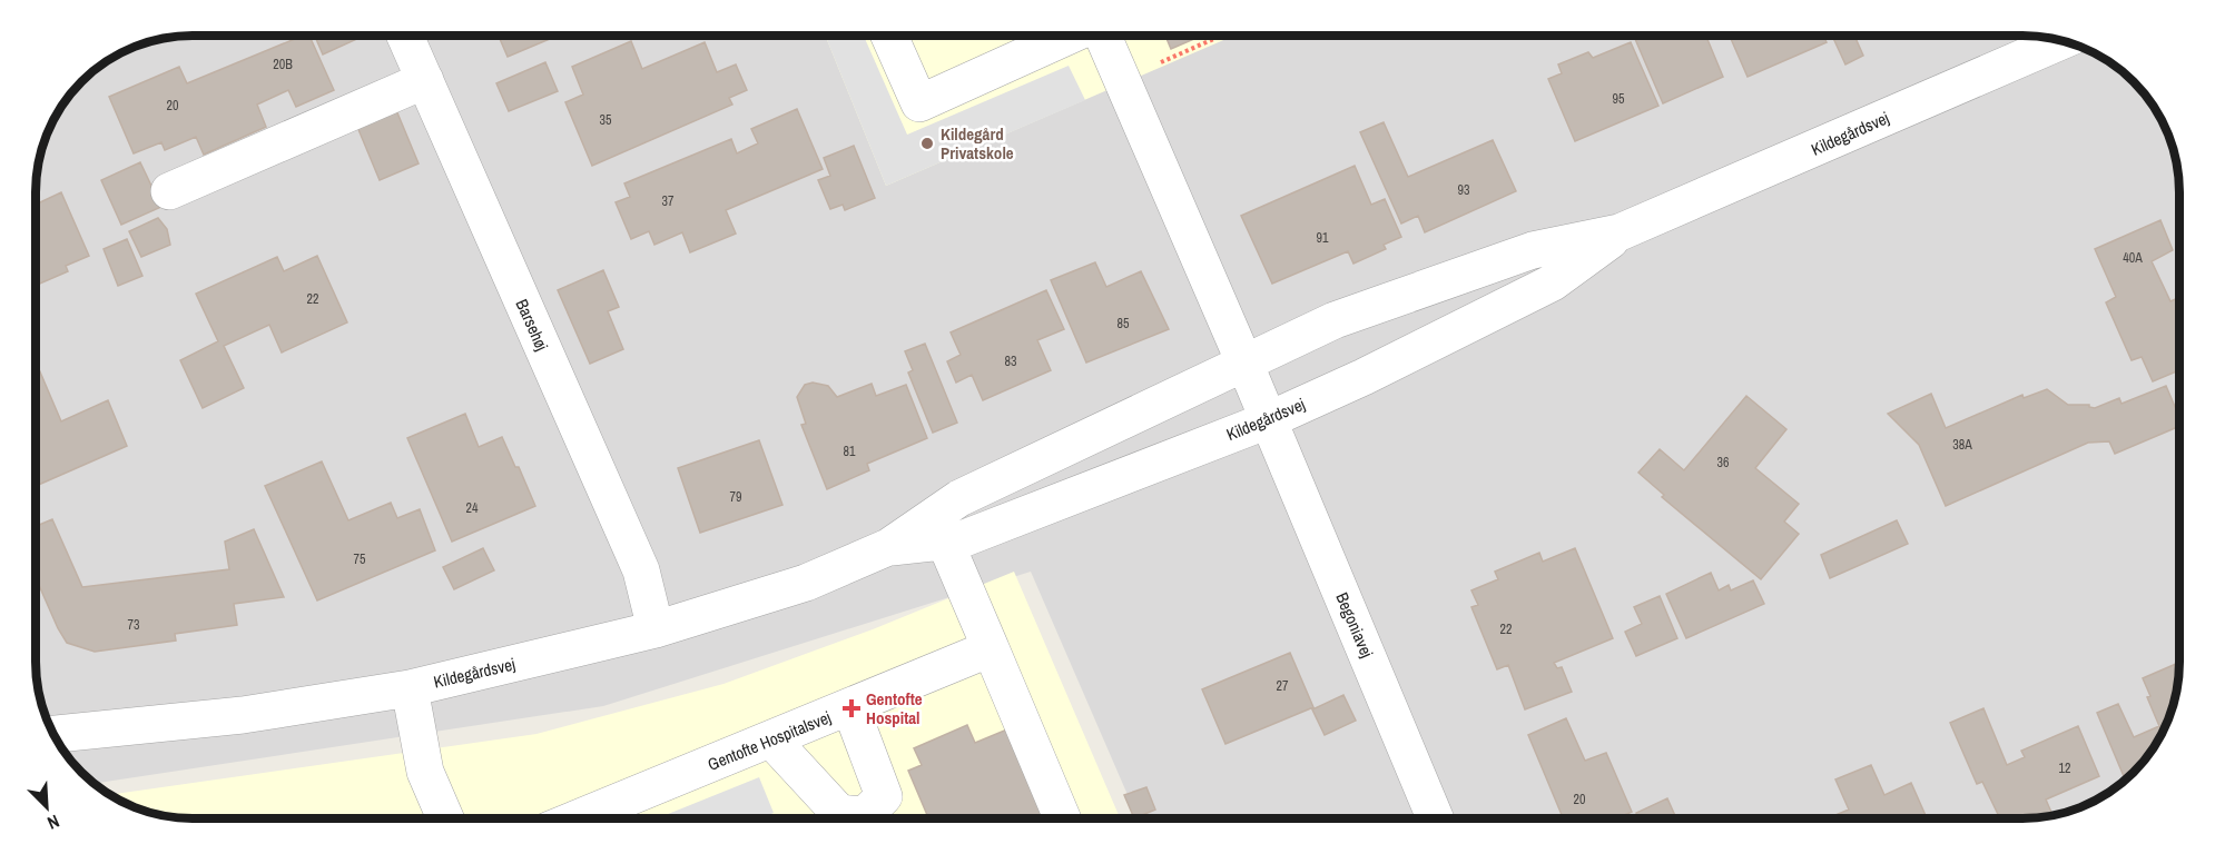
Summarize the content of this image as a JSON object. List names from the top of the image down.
{
  "streets": {
    "street": [
      "Kildegårdsvej",
      "Barsehøj",
      "Begoniavej",
      "Gentofte Hospitalsvej"
    ]
  },
  "crossings": [
    ["Kildegårdsvej", "Barsehøj"],
    ["Kildegårdsvej", "Begoniavej"]
  ],
  "places": {
    "other": ["Kildegård Privatskole"],
    "health": ["Gentofte Hospital"]
  },
  "house_numbers": [
    "20B",
    "95",
    "20",
    "35",
    "93",
    "37",
    "91",
    "40A",
    "22",
    "85",
    "83",
    "38A",
    "81",
    "36",
    "79",
    "24",
    "75",
    "73",
    "22",
    "27",
    "12",
    "20"
  ],
  "north": "bottom right"
}
